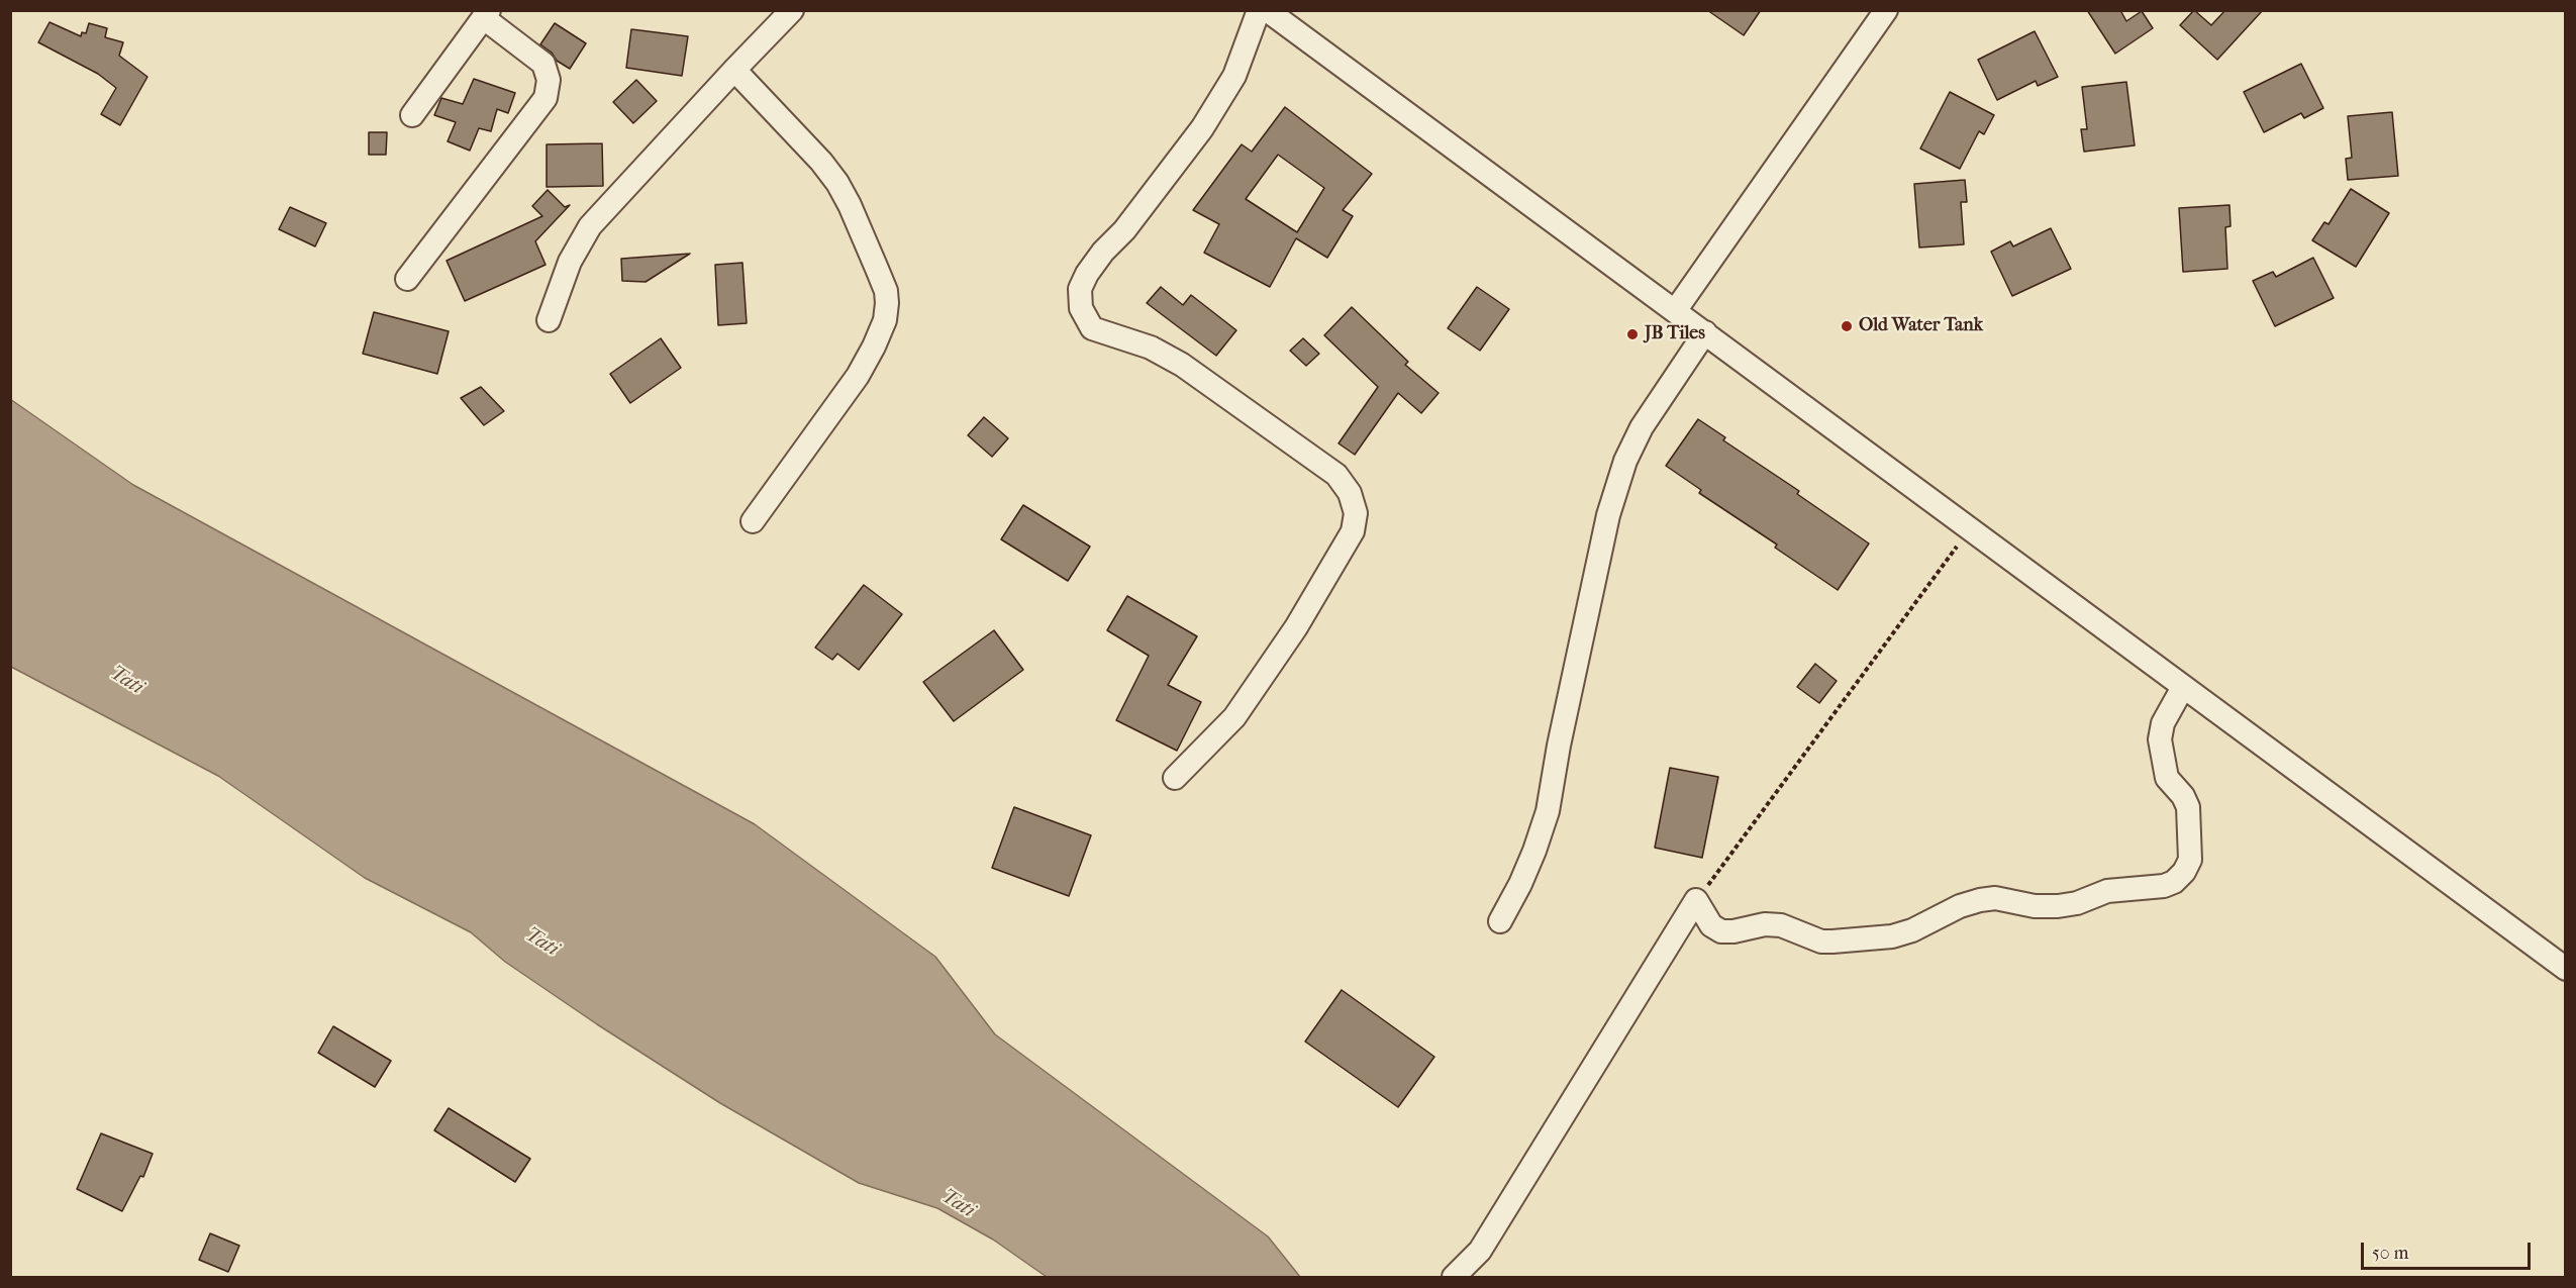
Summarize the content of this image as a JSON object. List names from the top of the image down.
{
  "water": ["Tati"],
  "places": ["Old Water Tank", "JB Tiles"],
  "scale_bar": "50 m"
}
